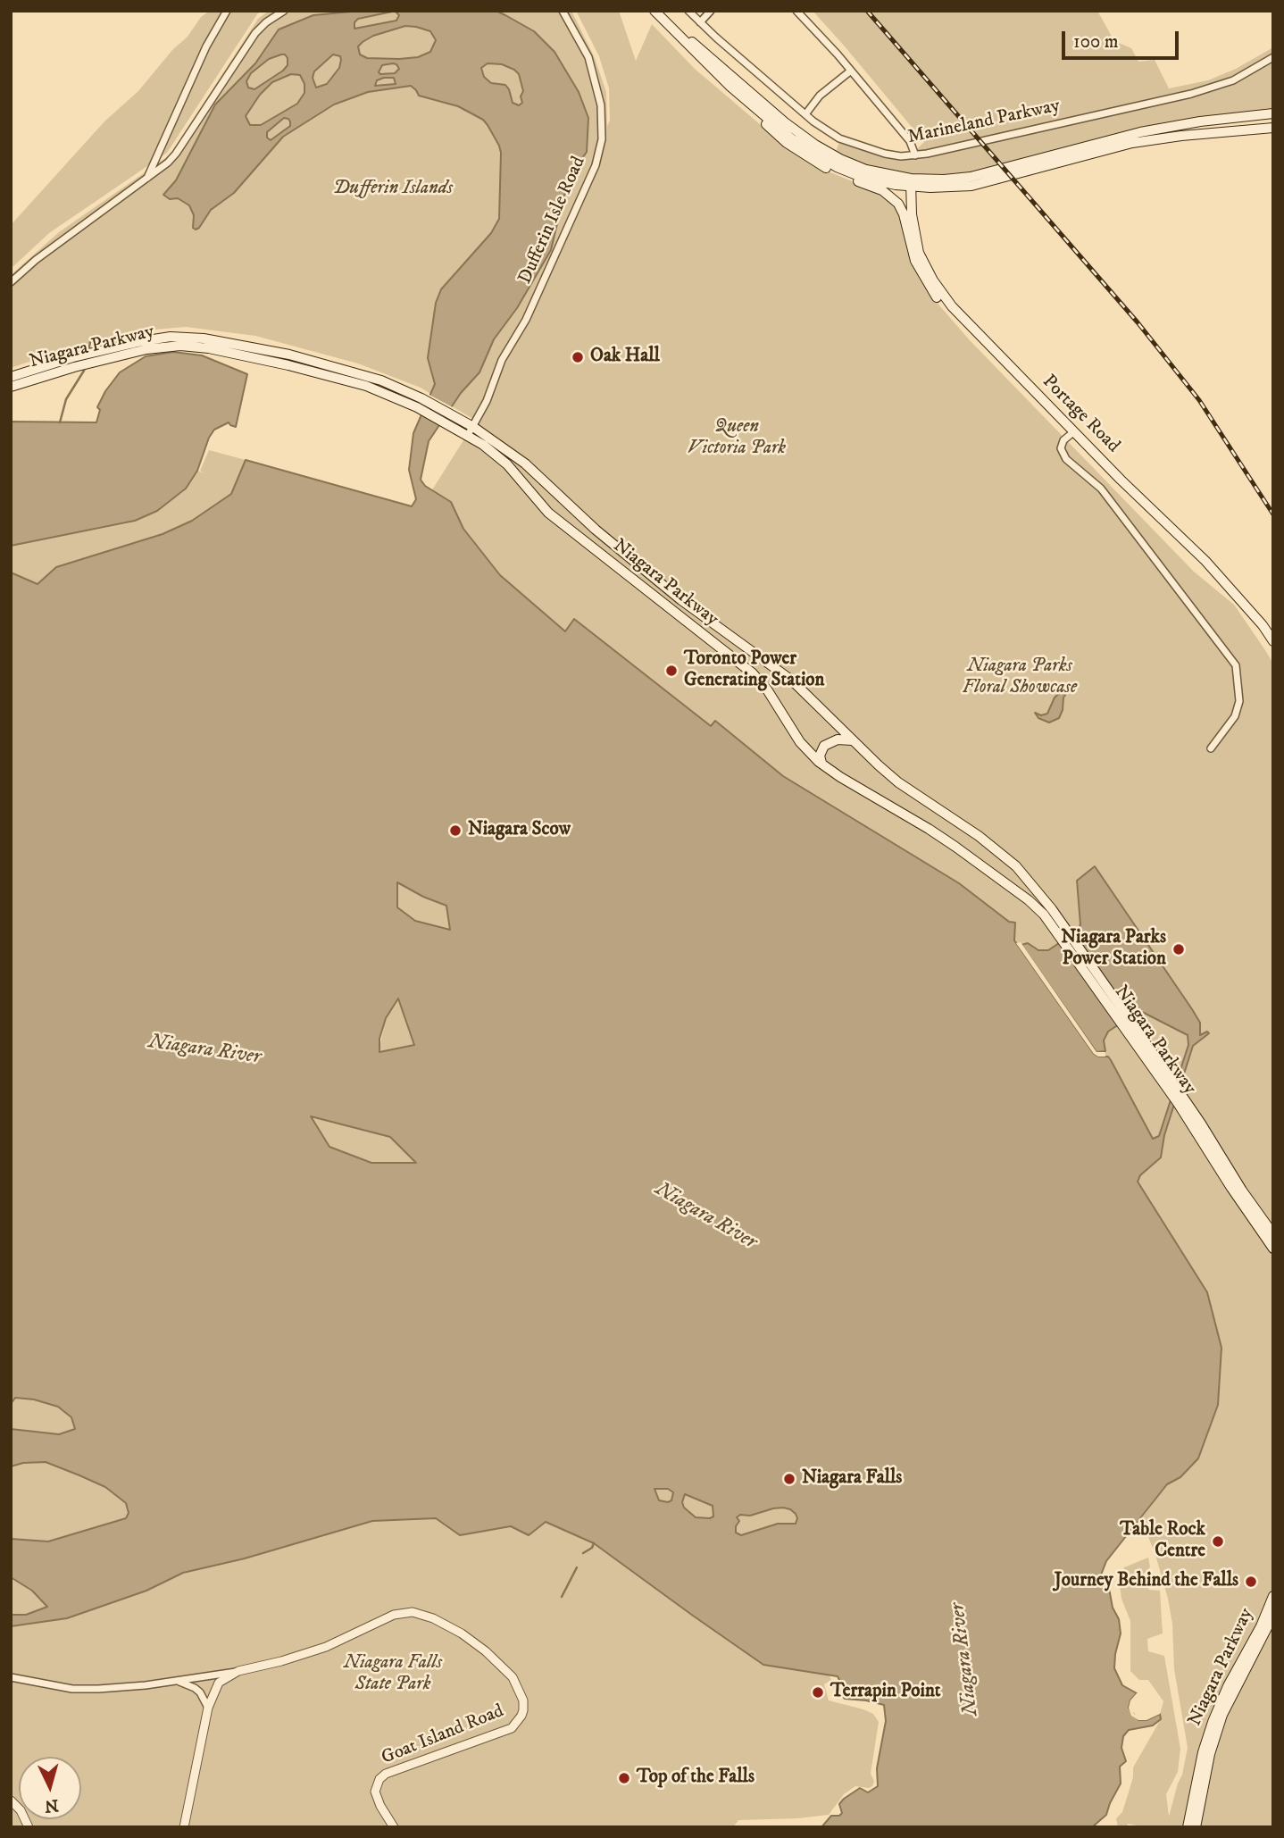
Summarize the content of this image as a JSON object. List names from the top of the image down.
{
  "streets": {
    "main road": ["Niagara Parkway", "Portage Road"],
    "street": ["Marineland Parkway", "Dufferin Isle Road", "Goat Island Road"]
  },
  "crossings": [
    ["Dufferin Isle Road", "Niagara Parkway"]
  ],
  "water": ["Niagara River"],
  "parks": [
    "Dufferin Islands",
    "Queen Victoria Park",
    "Niagara Parks Floral Showcase",
    "Niagara Falls State Park"
  ],
  "places": [
    "Oak Hall",
    "Toronto Power Generating Station",
    "Niagara Scow",
    "Niagara Parks Power Station",
    "Niagara Falls",
    "Table Rock Centre",
    "Journey Behind the Falls",
    "Terrapin Point",
    "Top of the Falls"
  ],
  "scale_bar": "100 m",
  "north": "bottom"
}
